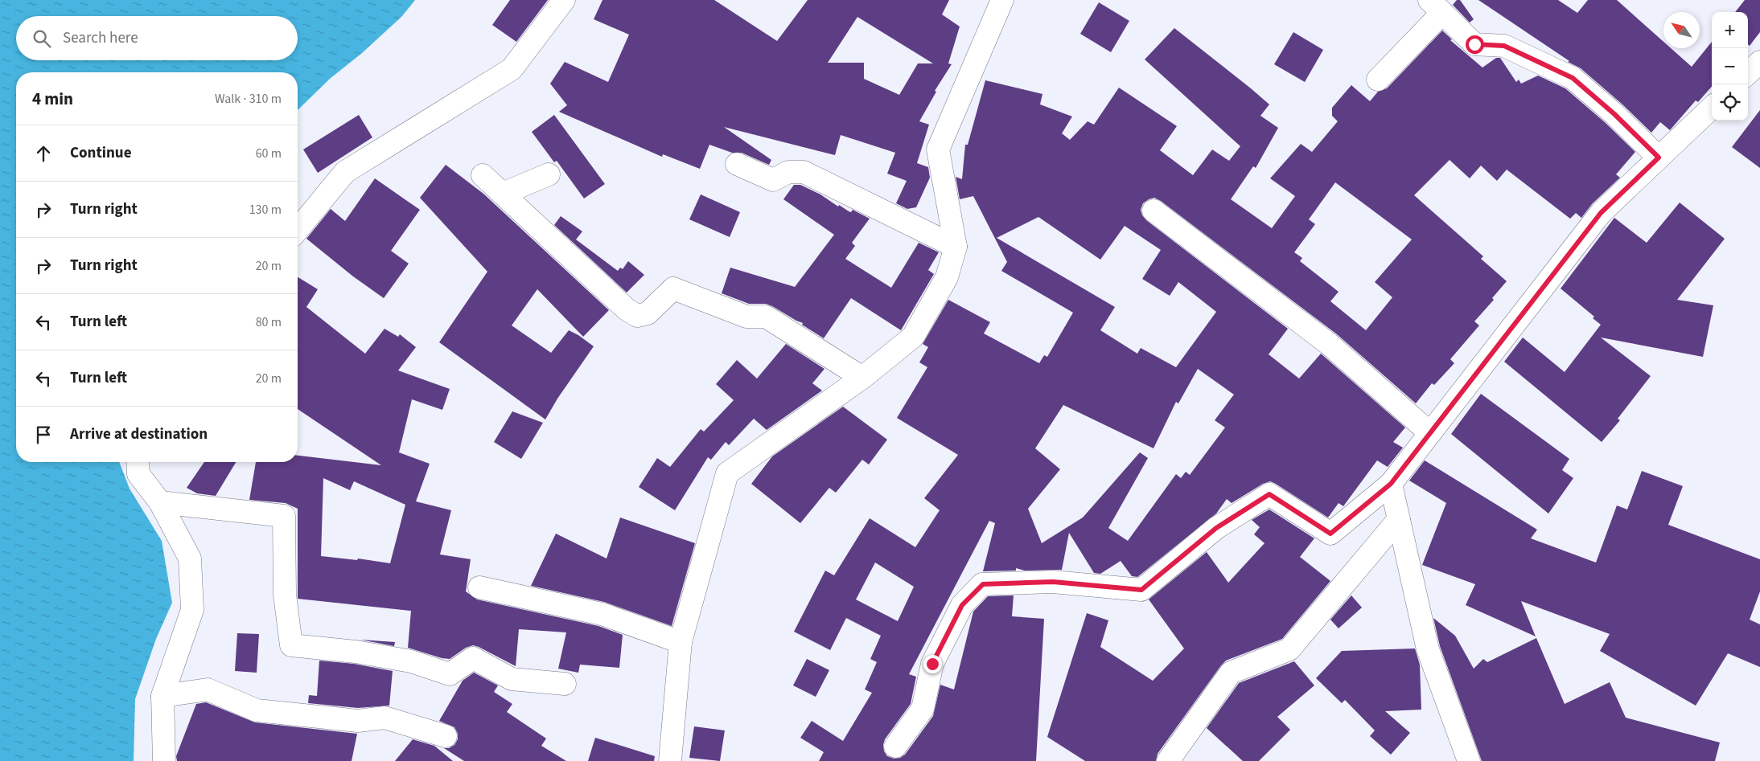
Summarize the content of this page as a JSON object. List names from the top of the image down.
{
  "north": "top left",
  "page": {
    "map_buttons": ["+", "−"],
    "search": "Search here",
    "heading": ["4 min", "Walk · 310 m"],
    "list": [
      ["Continue", "60 m"],
      ["Turn right", "130 m"],
      ["Turn right", "20 m"],
      ["Turn left", "80 m"],
      ["Turn left", "20 m"],
      "Arrive at destination"
    ]
  }
}
